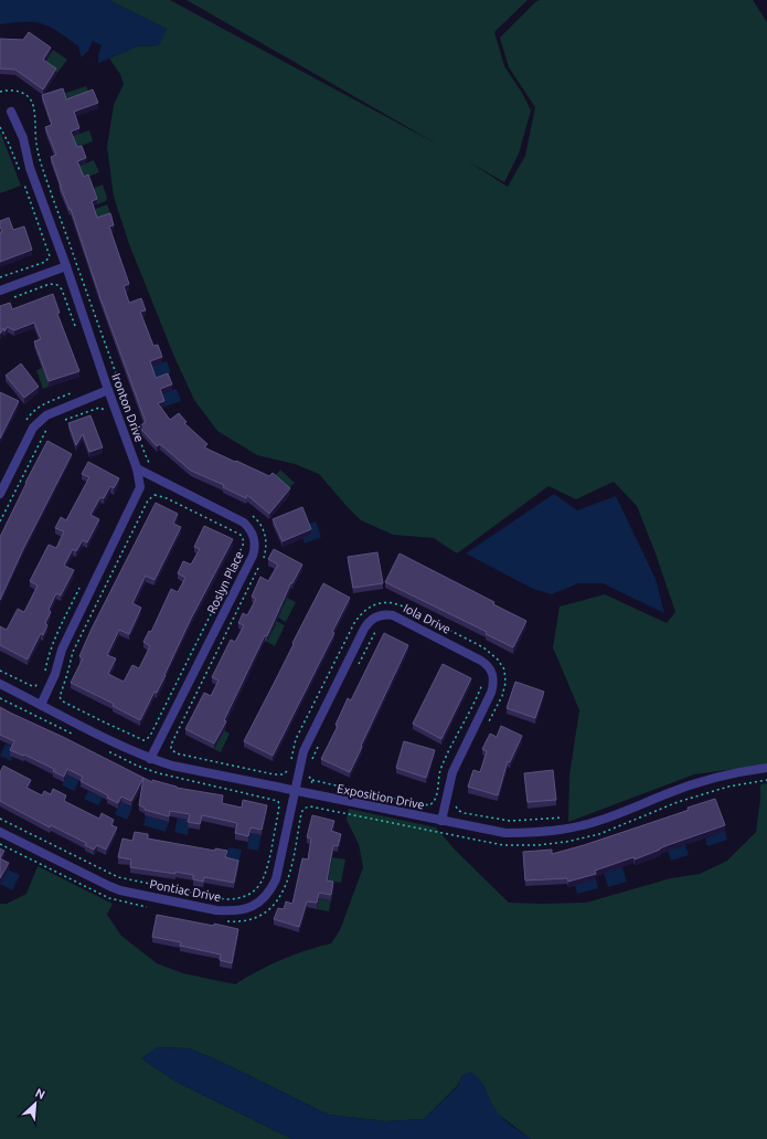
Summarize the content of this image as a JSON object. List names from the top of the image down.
{
  "streets": {
    "street": [
      "Ironton Drive",
      "Roslyn Place",
      "Iola Drive",
      "Exposition Drive",
      "Pontiac Drive"
    ]
  },
  "crossings": [
    ["Ironton Drive", "Roslyn Place"],
    ["Ironton Drive", "Exposition Drive"],
    ["Roslyn Place", "Exposition Drive"],
    ["Iola Drive", "Exposition Drive"],
    ["Iola Drive", "Pontiac Drive"],
    ["Exposition Drive", "Pontiac Drive"]
  ],
  "north": "top right"
}
